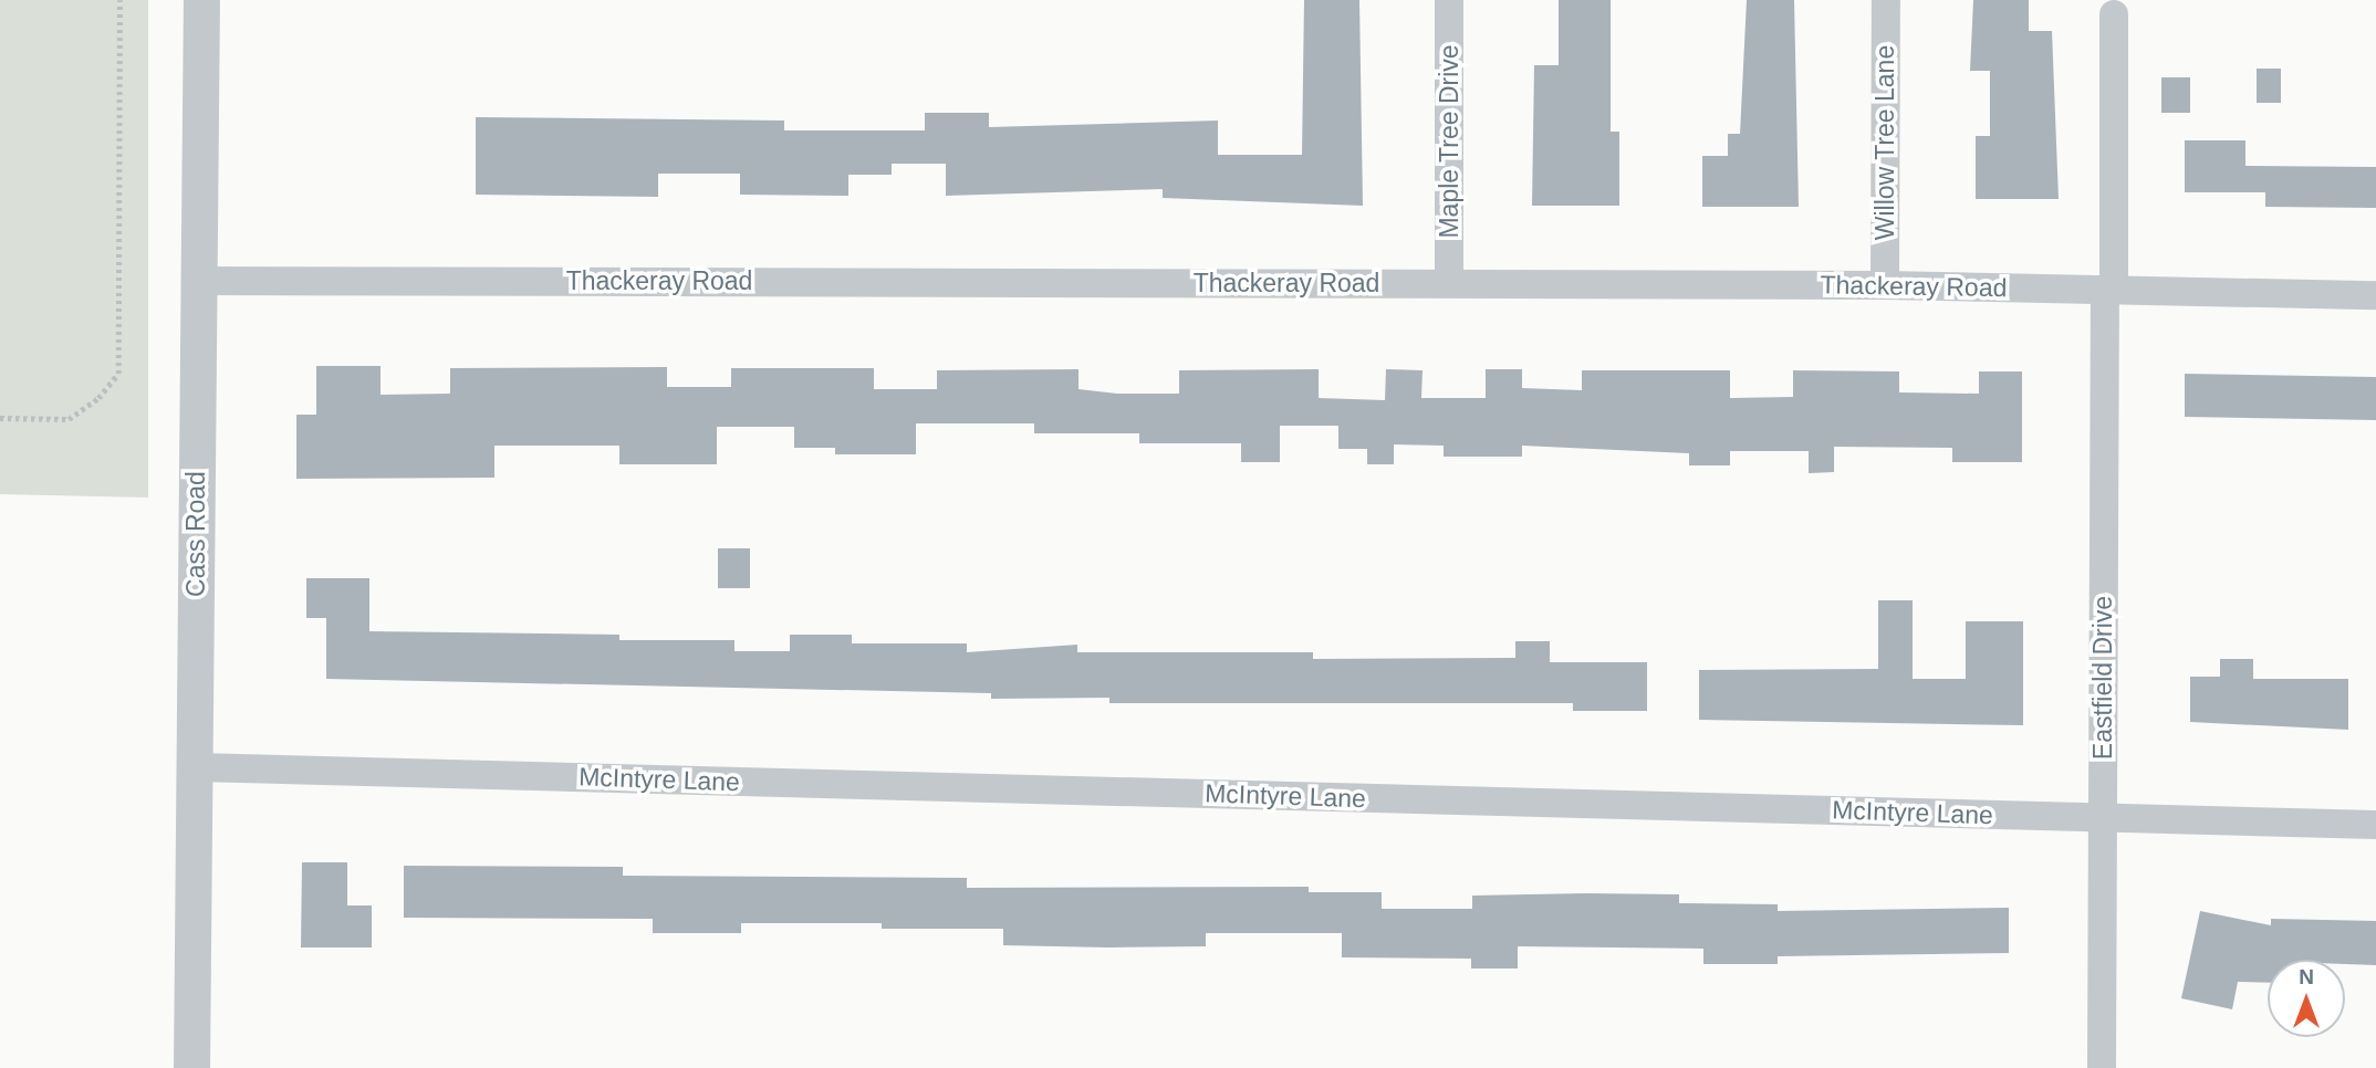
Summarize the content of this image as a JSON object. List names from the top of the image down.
{
  "streets": {
    "street": [
      "Maple Tree Drive",
      "Willow Tree Lane",
      "Thackeray Road",
      "Cass Road",
      "Eastfield Drive",
      "McIntyre Lane"
    ]
  },
  "crossings": [
    ["Maple Tree Drive", "Thackeray Road"],
    ["Willow Tree Lane", "Thackeray Road"],
    ["Thackeray Road", "Cass Road"],
    ["Thackeray Road", "Eastfield Drive"],
    ["Cass Road", "McIntyre Lane"],
    ["Eastfield Drive", "McIntyre Lane"]
  ],
  "north": "top"
}
